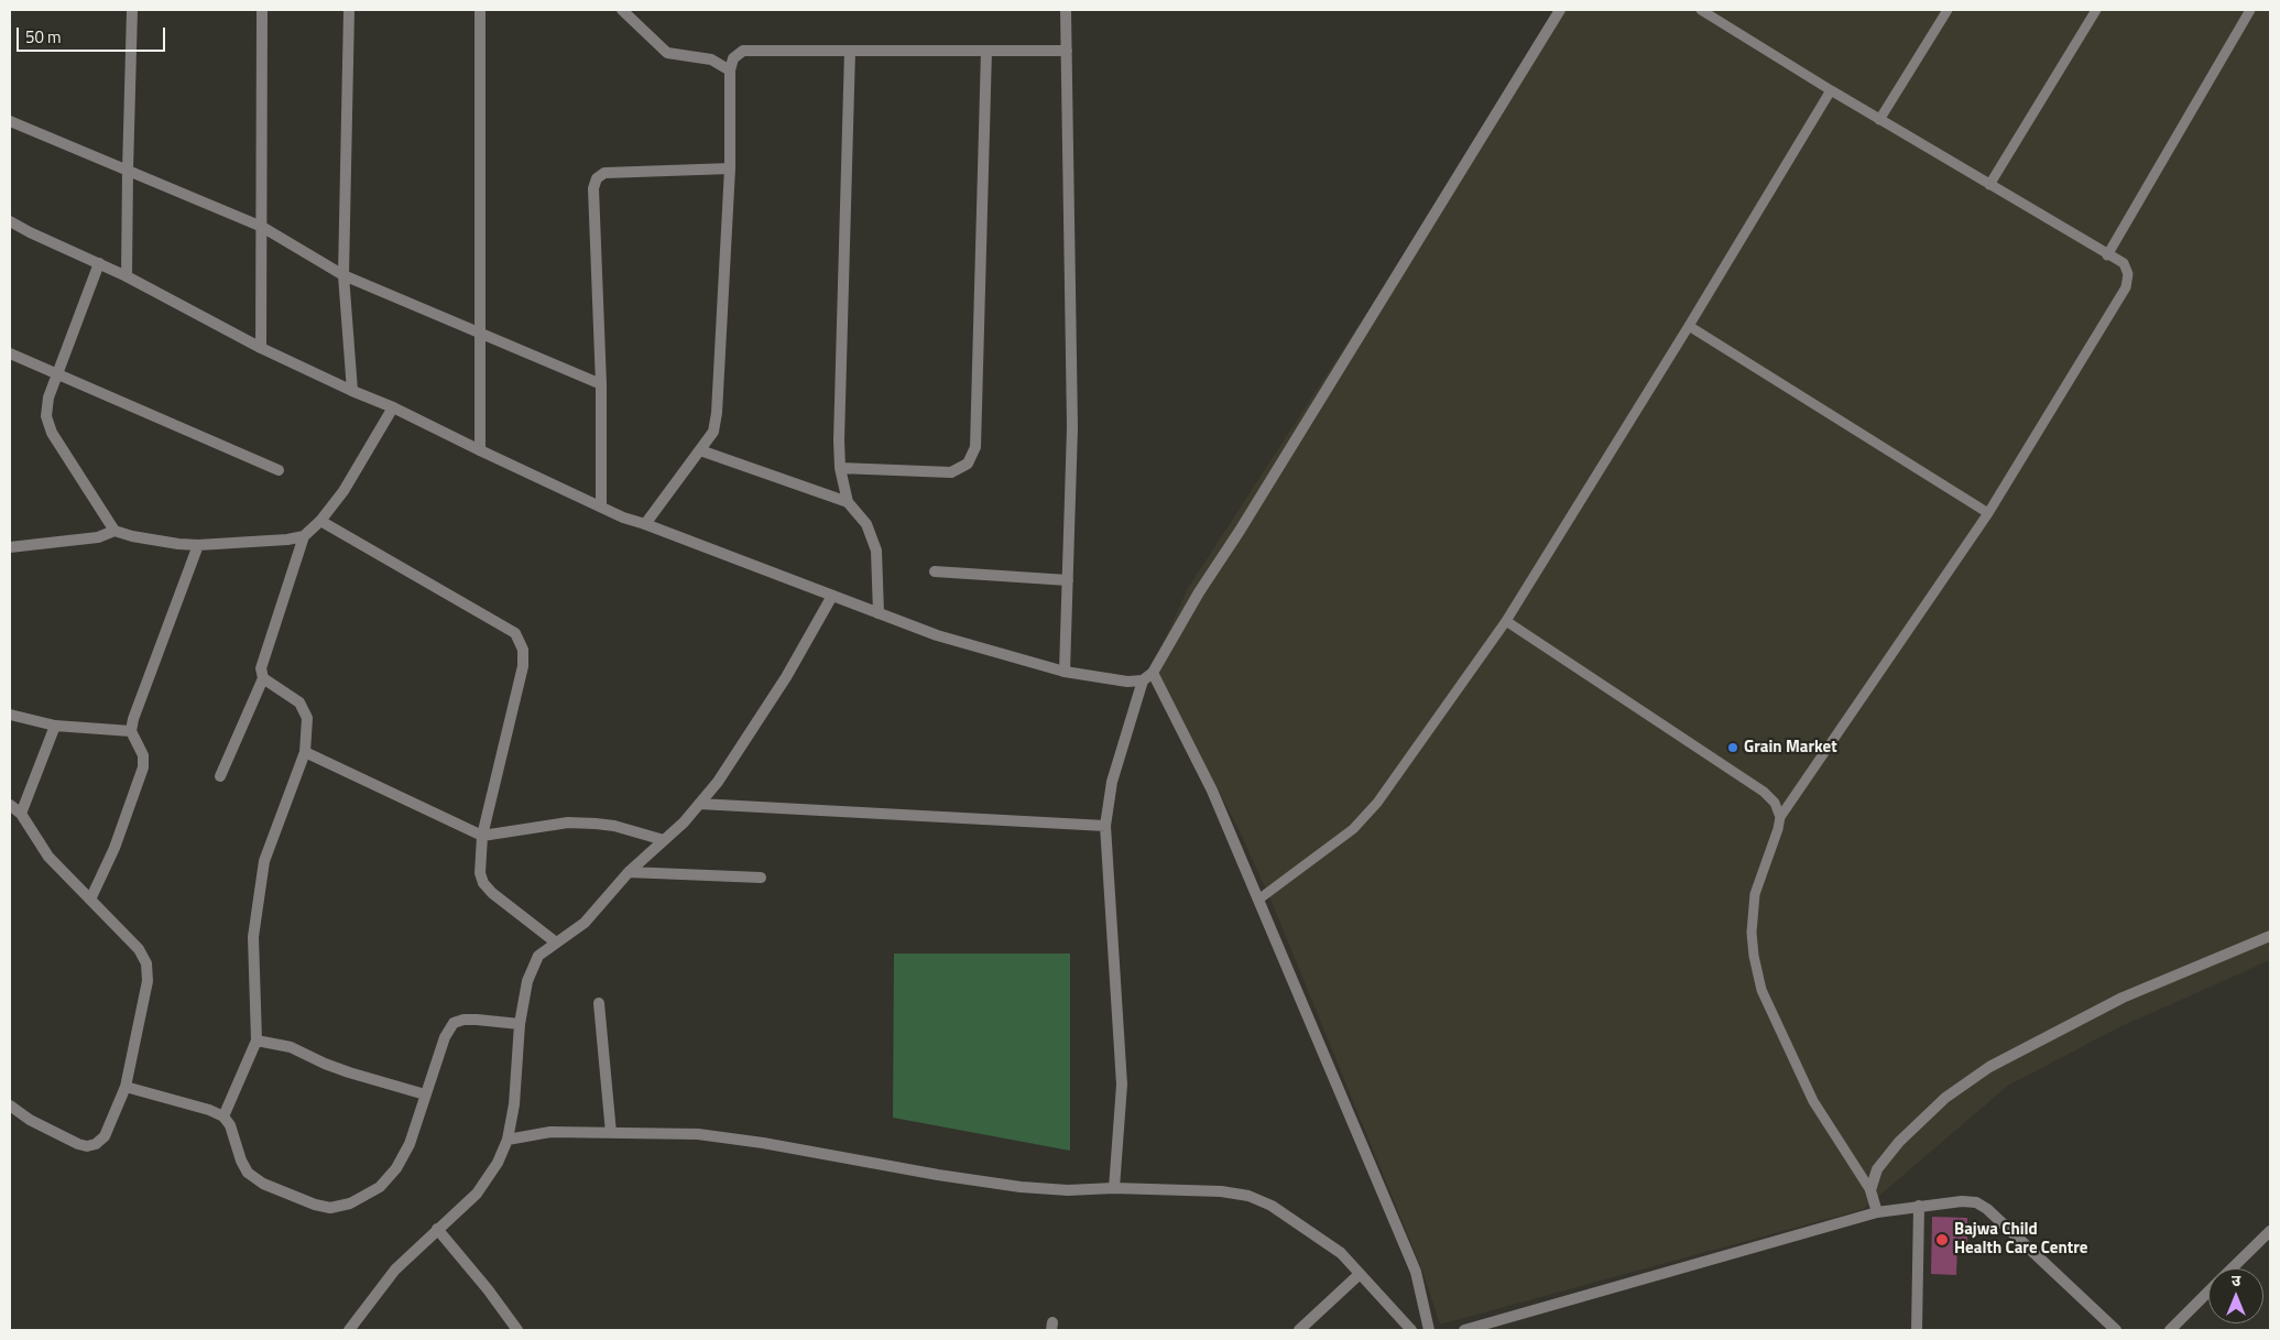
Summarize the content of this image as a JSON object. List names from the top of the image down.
{
  "places": ["Grain Market", "Bajwa Child Health Care Centre"],
  "scale_bar": "50 m",
  "north": "top"
}
